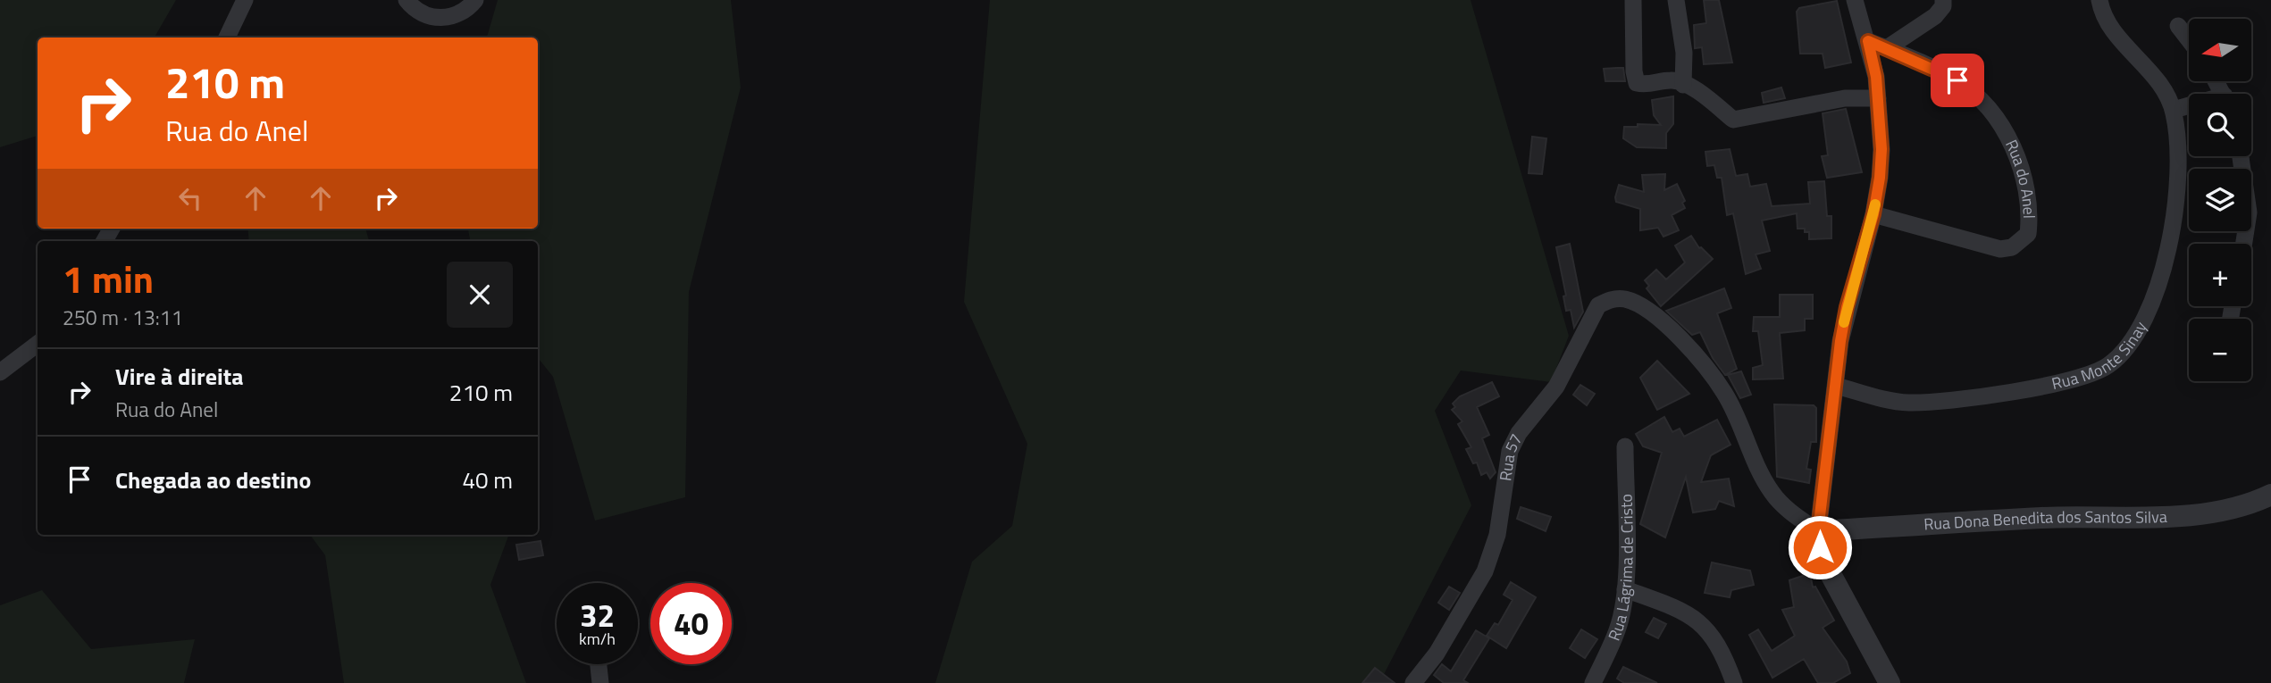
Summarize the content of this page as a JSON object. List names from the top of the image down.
{
  "streets": {
    "street": [
      "Rua do Anel",
      "Rua Monte Sinay",
      "Rua 57",
      "Rua Dona Benedita dos Santos Silva",
      "Rua Lágrima de Cristo"
    ]
  },
  "crossings": [
    ["Rua 57", "Rua Dona Benedita dos Santos Silva"]
  ],
  "north": "left",
  "page": {
    "map_buttons": ["+", "−"],
    "turn": ["210 m", "Rua do Anel"],
    "heading": ["1 min", "250 m · 13:11"],
    "list": [
      {
        "name": "Vire à direita",
        "note": "Rua do Anel",
        "value": "210 m"
      },
      {
        "name": "Chegada ao destino",
        "value": "40 m"
      }
    ],
    "speed": "32 km/h",
    "limit": "40"
  }
}
